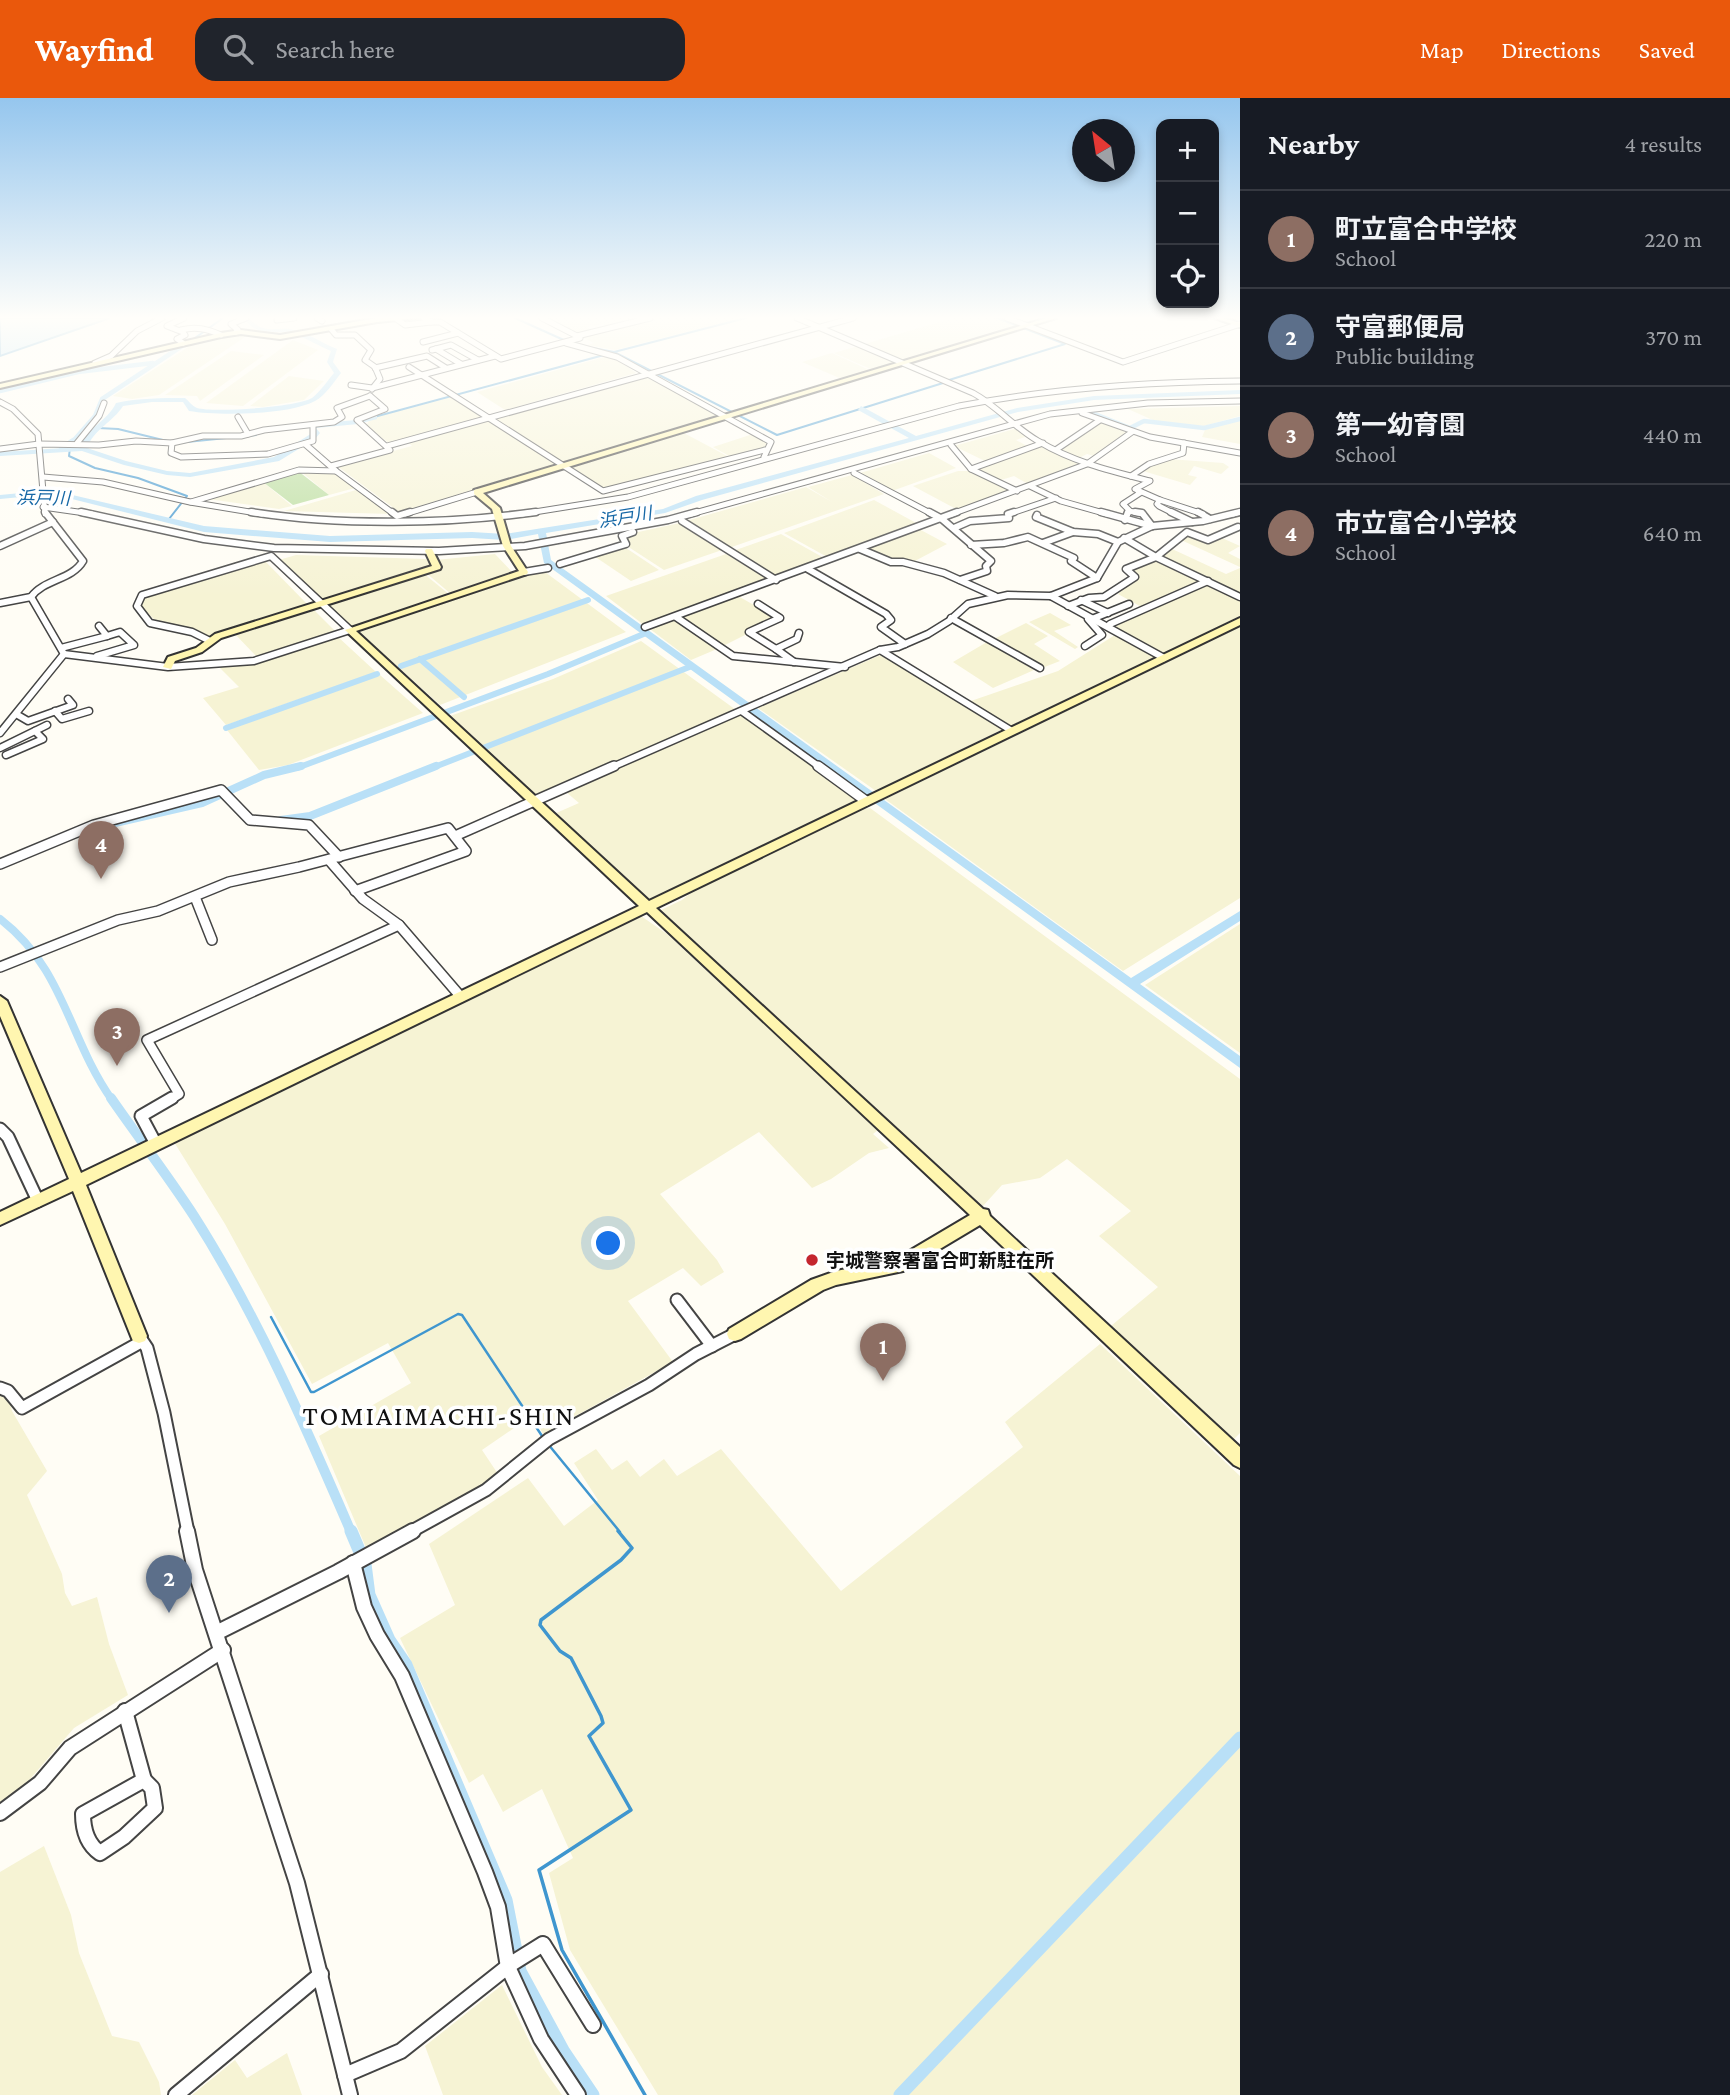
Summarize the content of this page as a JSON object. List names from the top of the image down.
{
  "districts": ["TOMIAIMACHI-SHIN"],
  "water": ["浜戸川"],
  "places": ["宇城警察署富合町新駐在所"],
  "north": "top left",
  "page": {
    "header": "Wayfind",
    "search": "Search here",
    "nav": ["Map", "Directions", "Saved"],
    "heading": ["Nearby", "4 results"],
    "map_buttons": ["+", "−"],
    "list": [
      {
        "mark": "1",
        "name": "町立富合中学校",
        "note": "School",
        "value": "220 m"
      },
      {
        "mark": "2",
        "name": "守富郵便局",
        "note": "Public building",
        "value": "370 m"
      },
      {
        "mark": "3",
        "name": "第一幼育園",
        "note": "School",
        "value": "440 m"
      },
      {
        "mark": "4",
        "name": "市立富合小学校",
        "note": "School",
        "value": "640 m"
      }
    ],
    "pins": [
      "4",
      "3",
      "1",
      "2"
    ]
  }
}
